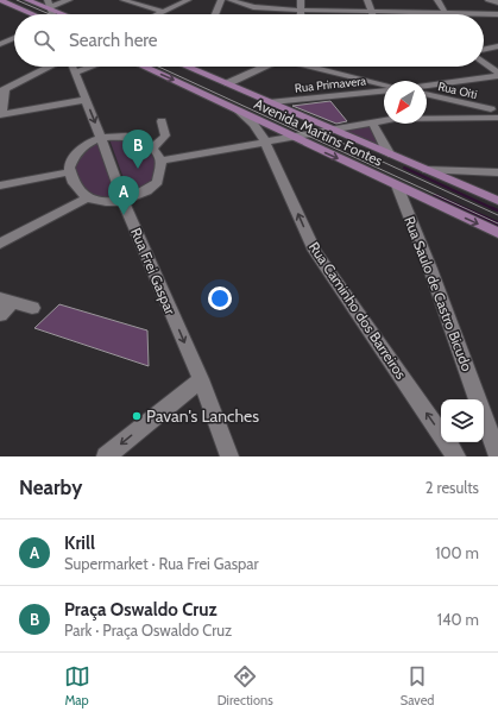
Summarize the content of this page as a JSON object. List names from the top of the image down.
{
  "streets": {
    "main road": ["Avenida Martins Fontes"],
    "street": [
      "Rua Primavera",
      "Rua Oiti",
      "Rua Frei Gaspar",
      "Rua Saulo de Castro Bicudo",
      "Rua Caminho dos Barreiros"
    ]
  },
  "crossings": [
    ["Rua Primavera", "Avenida Martins Fontes"],
    ["Avenida Martins Fontes", "Rua Saulo de Castro Bicudo"],
    ["Avenida Martins Fontes", "Rua Caminho dos Barreiros"]
  ],
  "one_way": ["Rua Frei Gaspar", "Rua Caminho dos Barreiros"],
  "places": ["Pavan's Lanches"],
  "north": "bottom left",
  "page": {
    "search": "Search here",
    "pins": ["B", "A"],
    "heading": ["Nearby", "2 results"],
    "list": [
      {
        "mark": "A",
        "name": "Krill",
        "note": "Supermarket · Rua Frei Gaspar",
        "value": "100 m"
      },
      {
        "mark": "B",
        "name": "Praça Oswaldo Cruz",
        "note": "Park · Praça Oswaldo Cruz",
        "value": "140 m"
      }
    ],
    "nav": ["Map", "Directions", "Saved"]
  }
}
